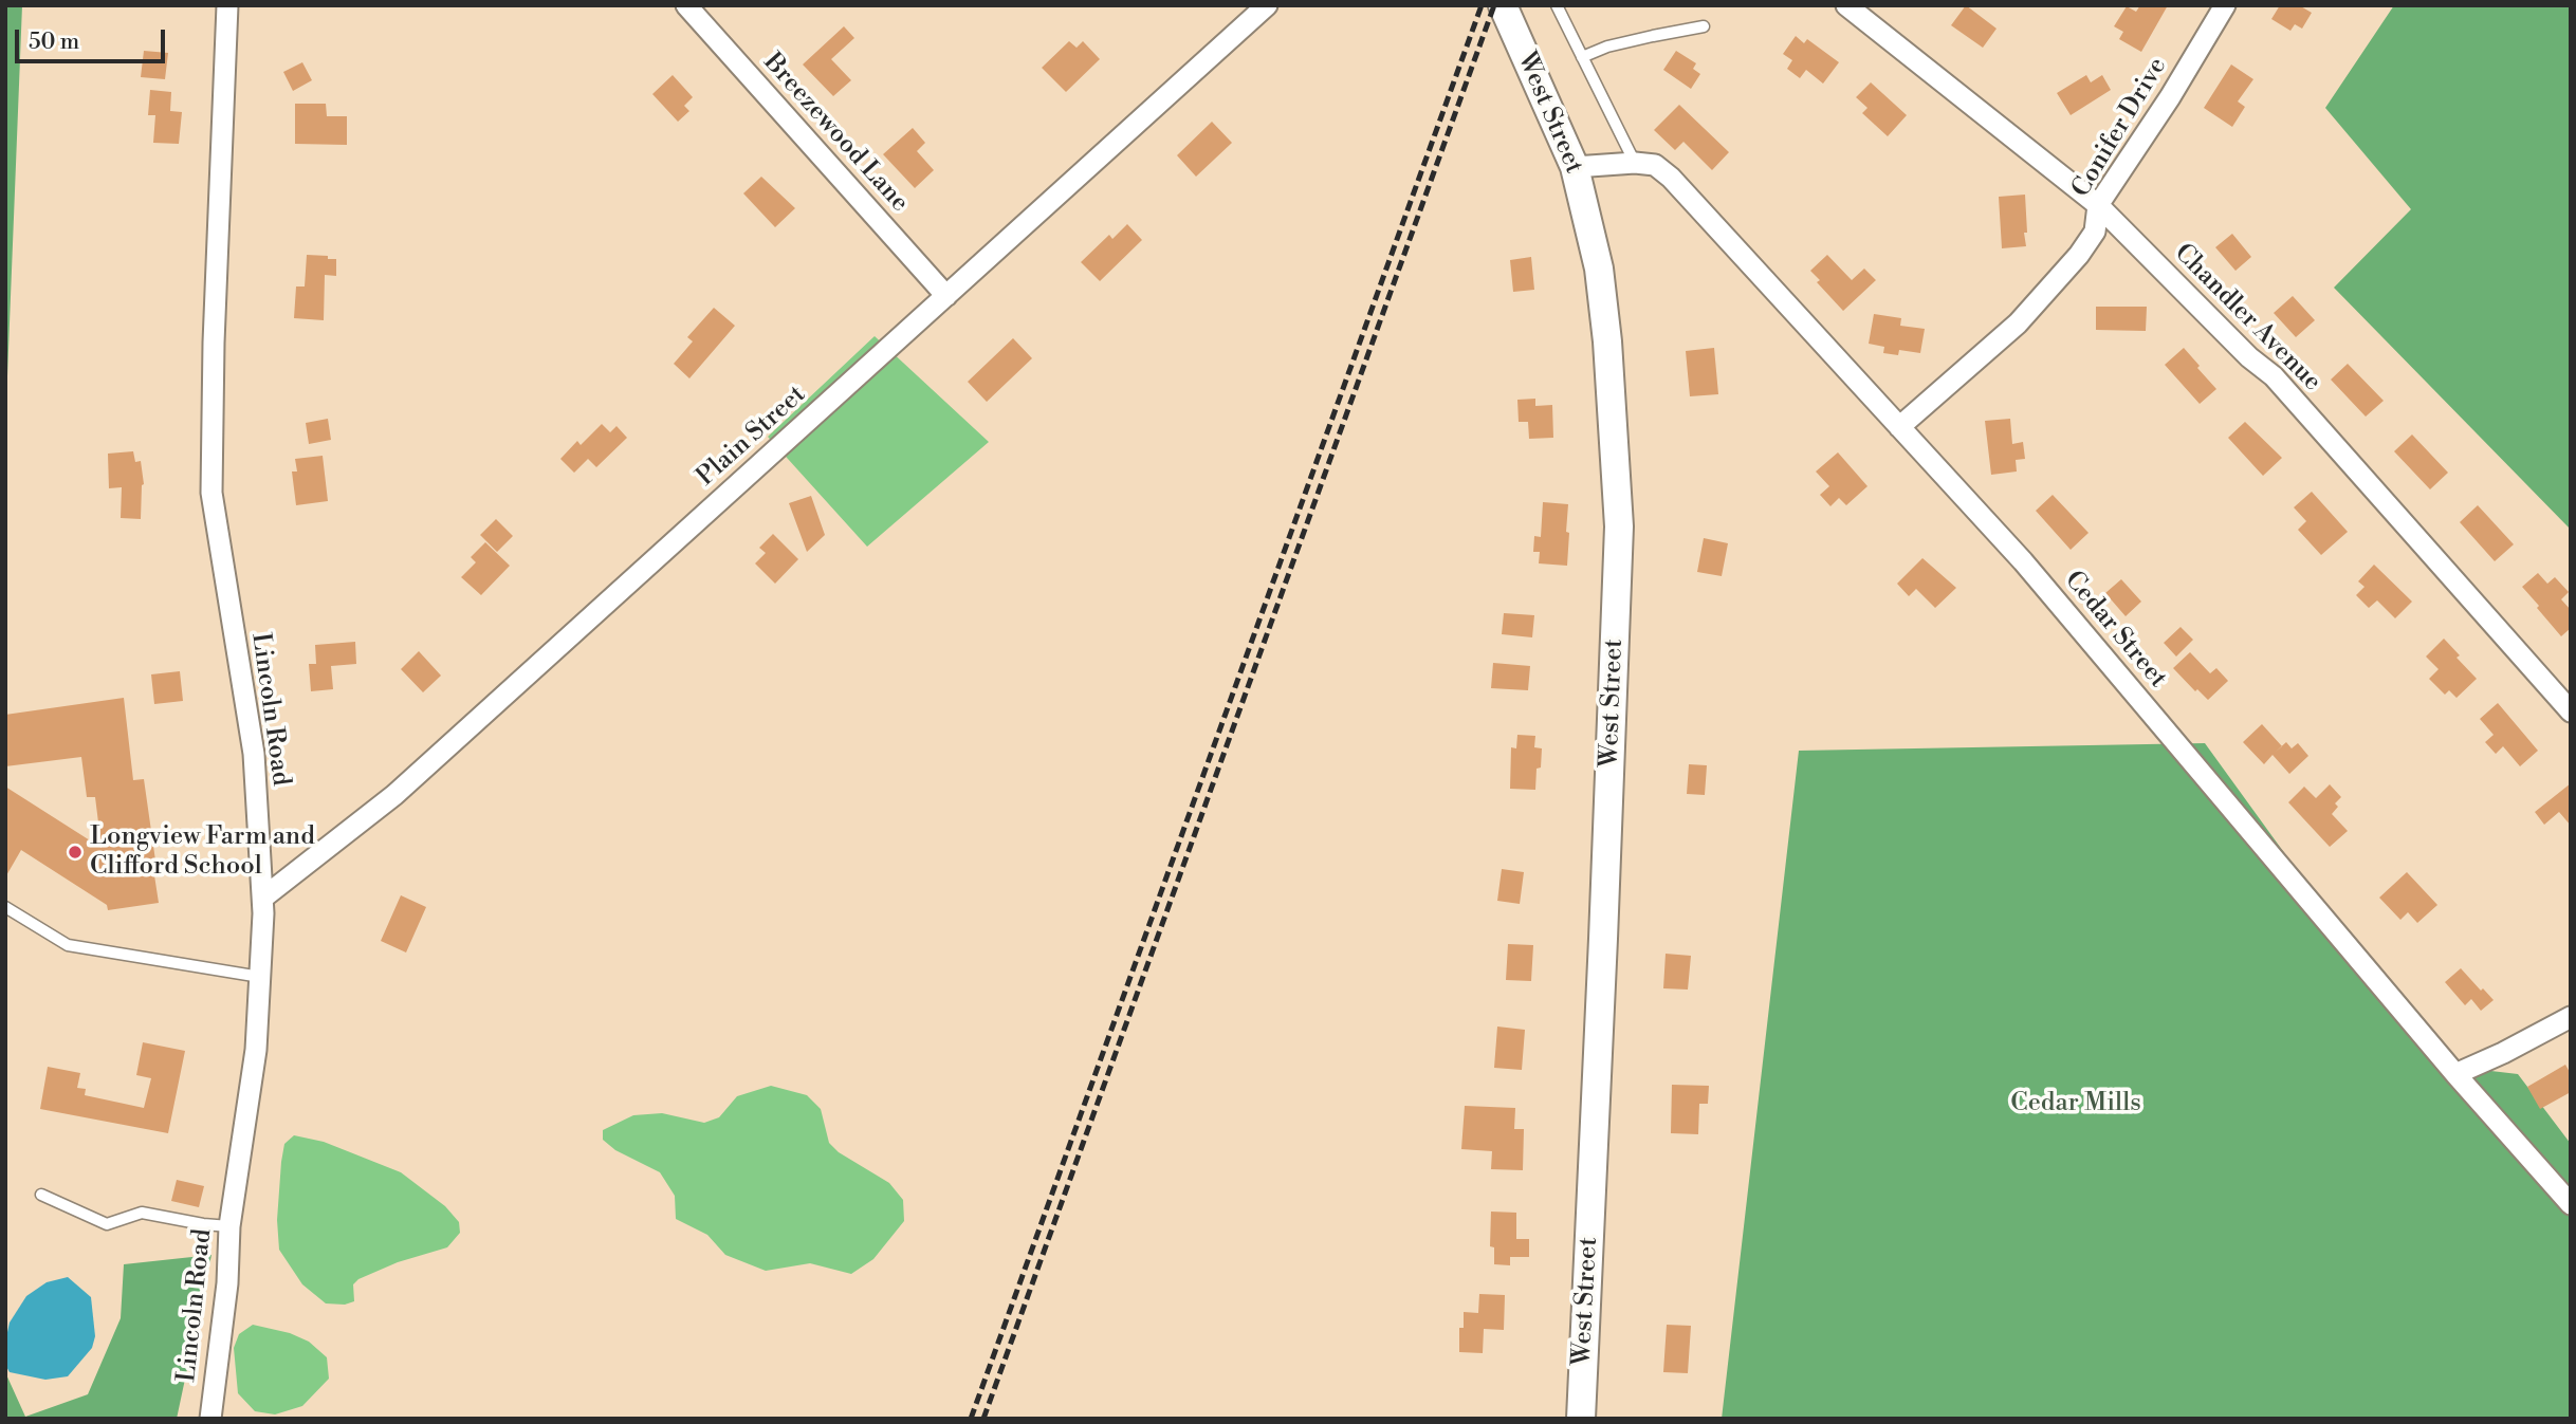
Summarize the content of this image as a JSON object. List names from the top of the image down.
{
  "streets": {
    "main road": ["West Street"],
    "street": [
      "Conifer Drive",
      "Breezewood Lane",
      "Chandler Avenue",
      "Plain Street",
      "Cedar Street",
      "Lincoln Road"
    ]
  },
  "crossings": [
    ["West Street", "Cedar Street"],
    ["Conifer Drive", "Chandler Avenue"],
    ["Conifer Drive", "Cedar Street"],
    ["Breezewood Lane", "Plain Street"],
    ["Plain Street", "Lincoln Road"]
  ],
  "parks": ["Cedar Mills"],
  "places": ["Longview Farm and Clifford School"],
  "scale_bar": "50 m"
}
